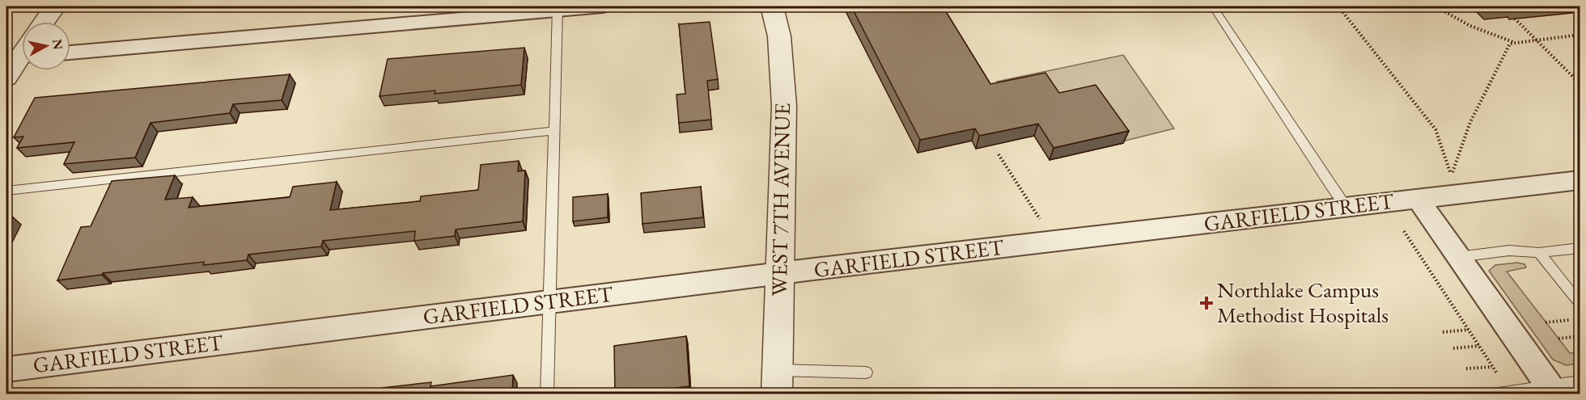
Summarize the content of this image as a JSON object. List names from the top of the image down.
{
  "streets": {
    "street": ["WEST 7TH AVENUE", "GARFIELD STREET"]
  },
  "crossings": [
    ["WEST 7TH AVENUE", "GARFIELD STREET"]
  ],
  "places": {
    "health": ["Northlake Campus Methodist Hospitals"]
  },
  "north": "right"
}
